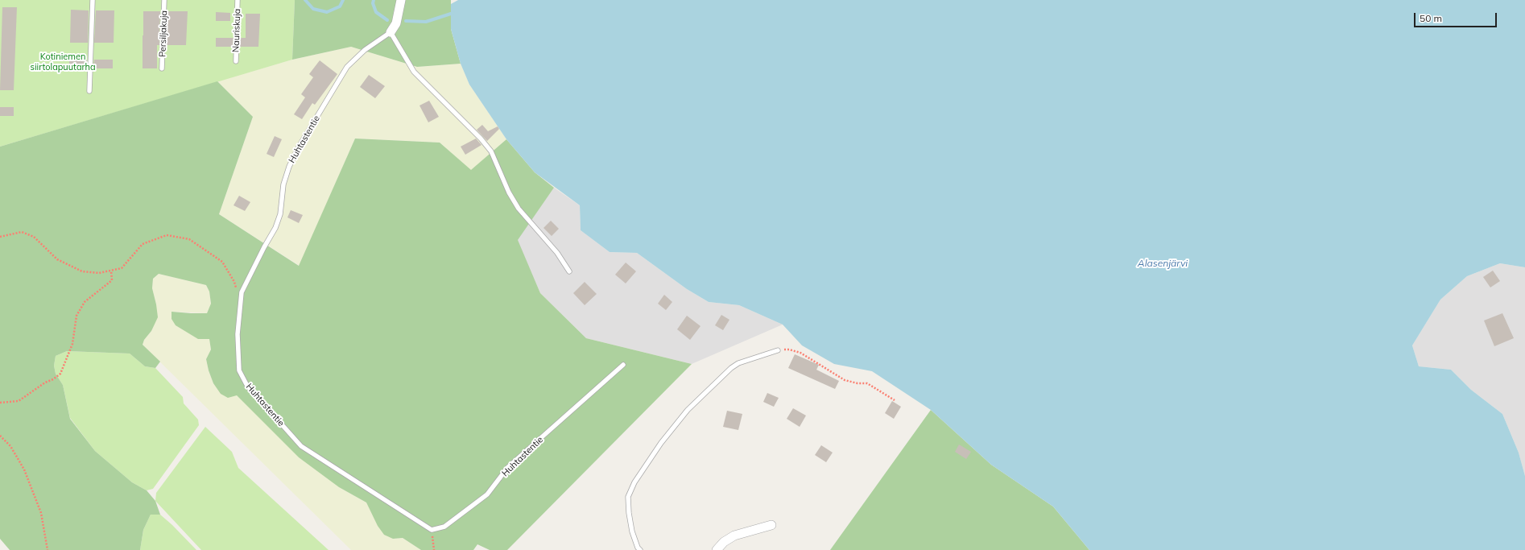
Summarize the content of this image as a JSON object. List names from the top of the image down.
{
  "streets": {
    "lane": ["Nauriskuja", "Persiljakuja", "Huhtastentie"]
  },
  "water": ["Alasenjärvi"],
  "parks": ["Kotiniemen siirtolapuutarha"],
  "scale_bar": "50 m"
}
